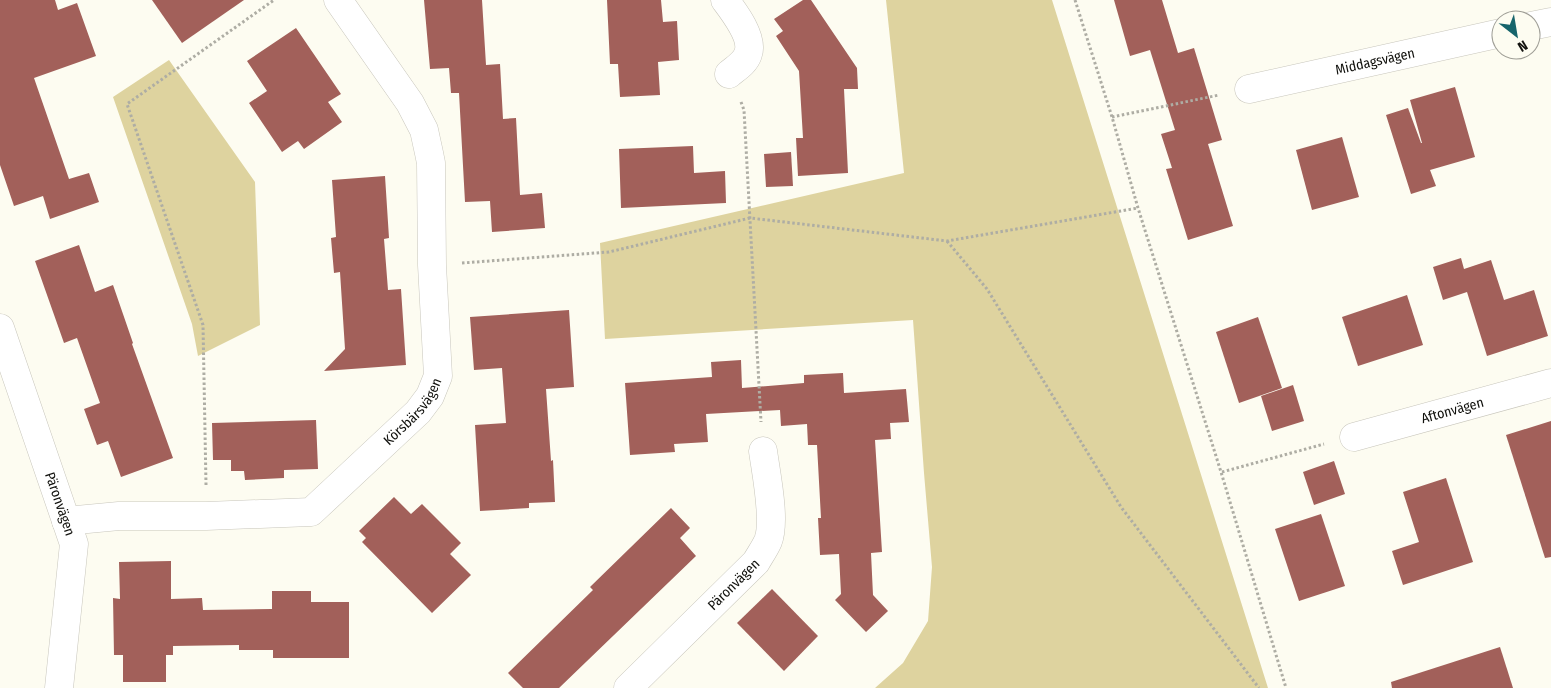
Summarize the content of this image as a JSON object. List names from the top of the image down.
{
  "streets": {
    "street": [
      "Middagsvägen",
      "Körsbärsvägen",
      "Aftonvägen",
      "Päronvägen"
    ]
  },
  "crossings": [
    ["Körsbärsvägen", "Päronvägen"]
  ],
  "north": "bottom right"
}
